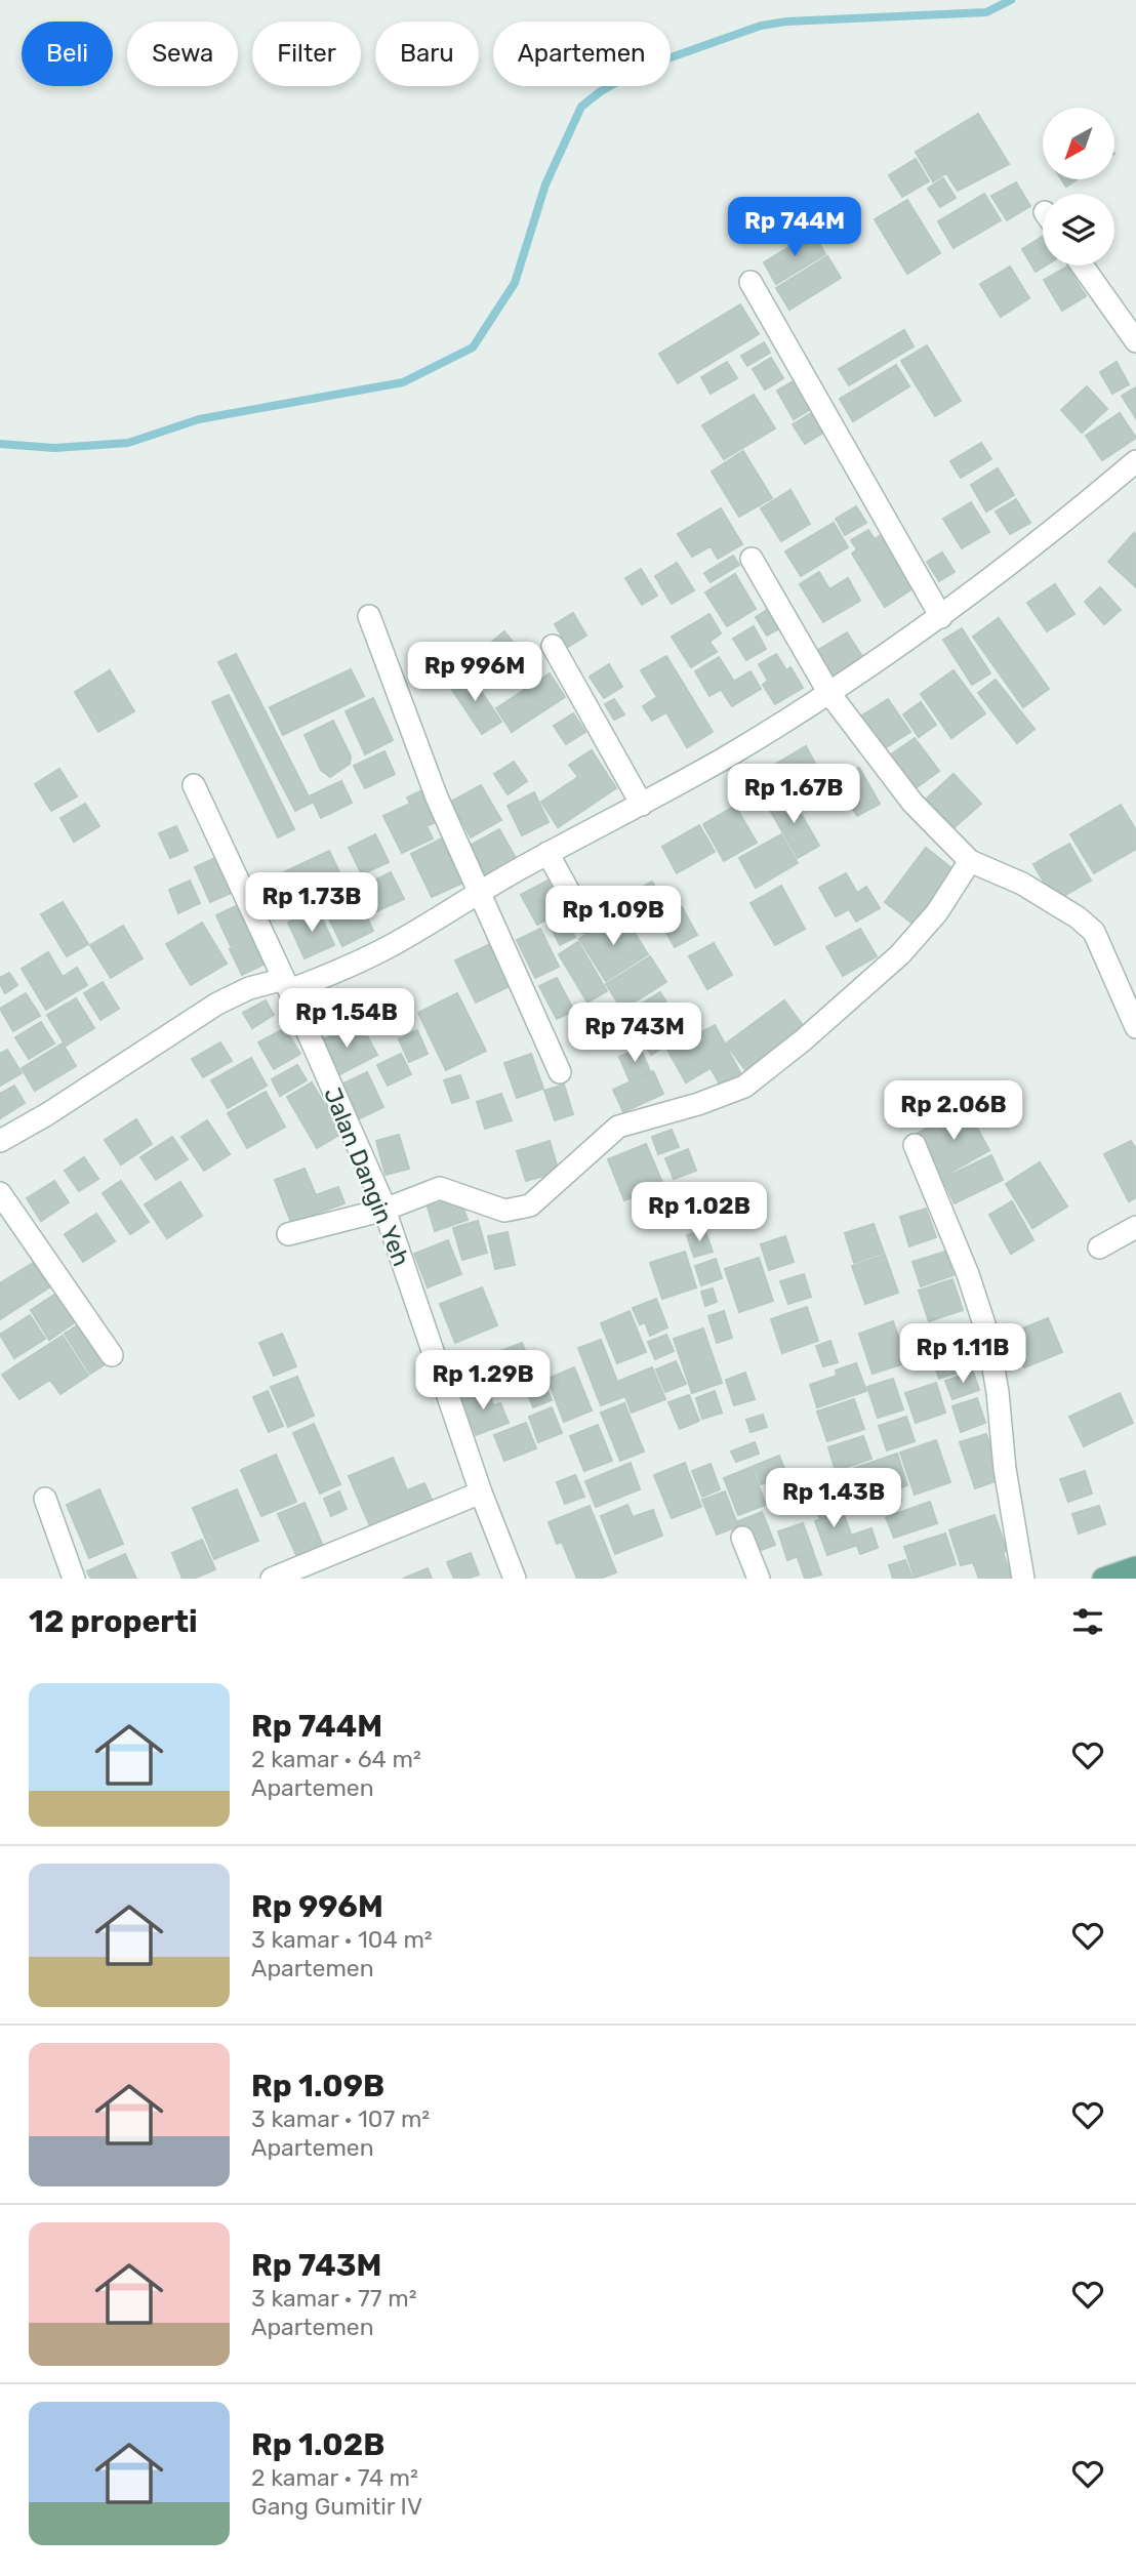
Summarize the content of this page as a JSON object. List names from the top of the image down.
{
  "streets": {
    "street": ["Jalan Dangin Yeh"]
  },
  "north": "bottom left",
  "page": {
    "chip": [
      "Beli",
      "Sewa",
      "Filter",
      "Baru",
      "Apartemen"
    ],
    "price": [
      "Rp 744M",
      "Rp 996M",
      "Rp 1.67B",
      "Rp 1.73B",
      "Rp 1.09B",
      "Rp 1.54B",
      "Rp 743M",
      "Rp 2.06B",
      "Rp 1.02B",
      "Rp 1.11B",
      "Rp 1.29B",
      "Rp 1.43B"
    ],
    "heading": "12 properti",
    "list": [
      {
        "name": "Rp 744M",
        "note": "2 kamar · 64 m² · Apartemen"
      },
      {
        "name": "Rp 996M",
        "note": "3 kamar · 104 m² · Apartemen"
      },
      {
        "name": "Rp 1.09B",
        "note": "3 kamar · 107 m² · Apartemen"
      },
      {
        "name": "Rp 743M",
        "note": "3 kamar · 77 m² · Apartemen"
      },
      {
        "name": "Rp 1.02B",
        "note": "2 kamar · 74 m² · Gang Gumitir IV"
      }
    ]
  }
}
